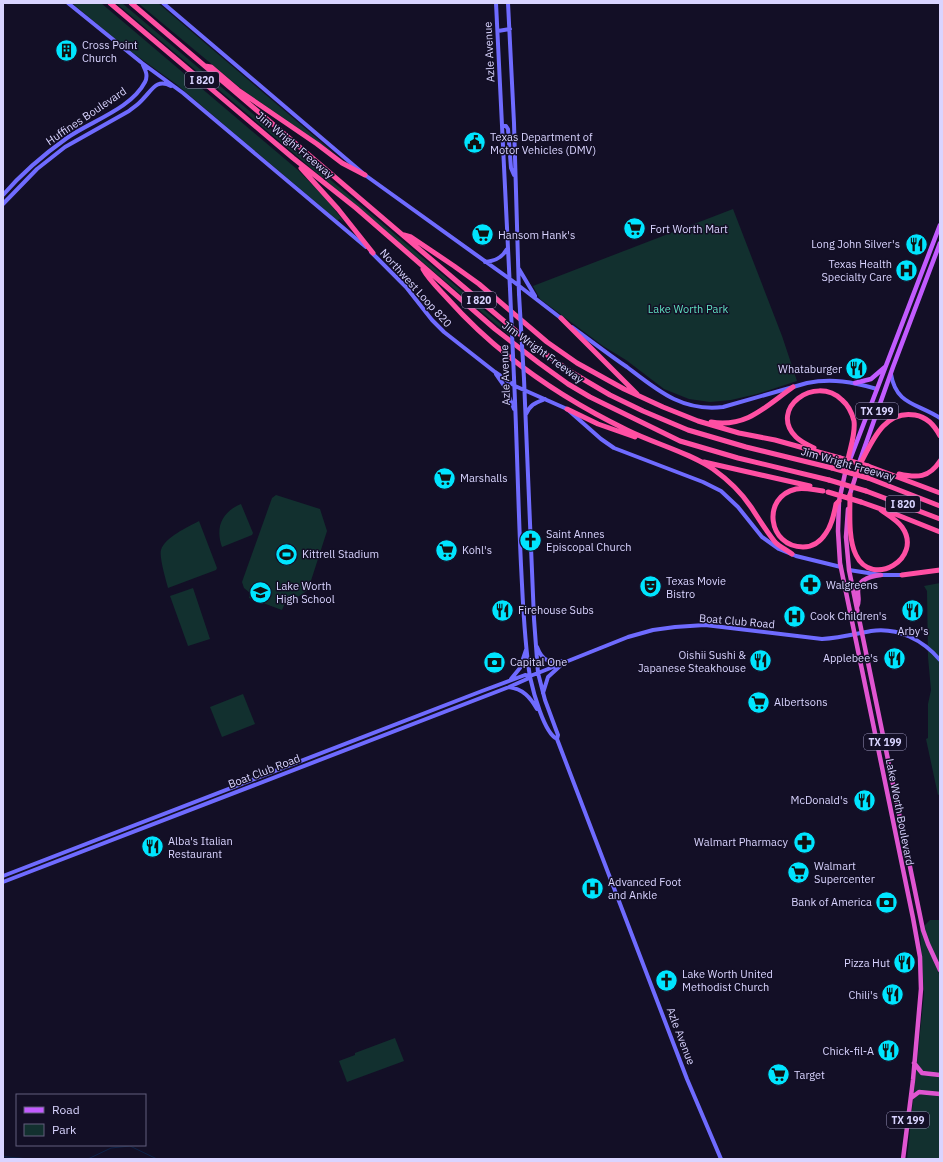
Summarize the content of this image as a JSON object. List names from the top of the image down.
{
  "streets": {
    "highway": [
      "I 820",
      "Jim Wright Freeway",
      "TX 199",
      "Lake Worth Boulevard"
    ],
    "main road": [
      "Azle Avenue",
      "Huffines Boulevard",
      "Northwest Loop 820",
      "Boat Club Road"
    ]
  },
  "crossings": [
    ["Azle Avenue", "Northwest Loop 820"],
    ["Azle Avenue", "Boat Club Road"],
    ["Huffines Boulevard", "Northwest Loop 820"],
    ["Northwest Loop 820", "Lake Worth Boulevard"],
    ["Boat Club Road", "Lake Worth Boulevard"]
  ],
  "parks": ["Lake Worth Park"],
  "places": {
    "building": ["Cross Point Church"],
    "public building": ["Texas Department of Motor Vehicles (DMV)"],
    "supermarket": [
      "Fort Worth Mart",
      "Hansom Hank's",
      "Marshalls",
      "Kohl's",
      "Albertsons",
      "Walmart Supercenter",
      "Target"
    ],
    "restaurant": [
      "Long John Silver's",
      "Whataburger",
      "Firehouse Subs",
      "Arby's",
      "Applebee's",
      "Oishii Sushi & Japanese Steakhouse",
      "McDonald's",
      "Alba's Italian Restaurant",
      "Pizza Hut",
      "Chili's",
      "Chick-fil-A"
    ],
    "hospital": ["Texas Health Specialty Care", "Cook Children's", "Advanced Foot and Ankle"],
    "church": ["Saint Annes Episcopal Church", "Lake Worth United Methodist Church"],
    "sports": ["Kittrell Stadium"],
    "pharmacy": ["Walgreens", "Walmart Pharmacy"],
    "theatre": ["Texas Movie Bistro"],
    "school or university": ["Lake Worth High School"],
    "bank": ["Capital One", "Bank of America"]
  },
  "legend": ["Road", "Park"]
}
